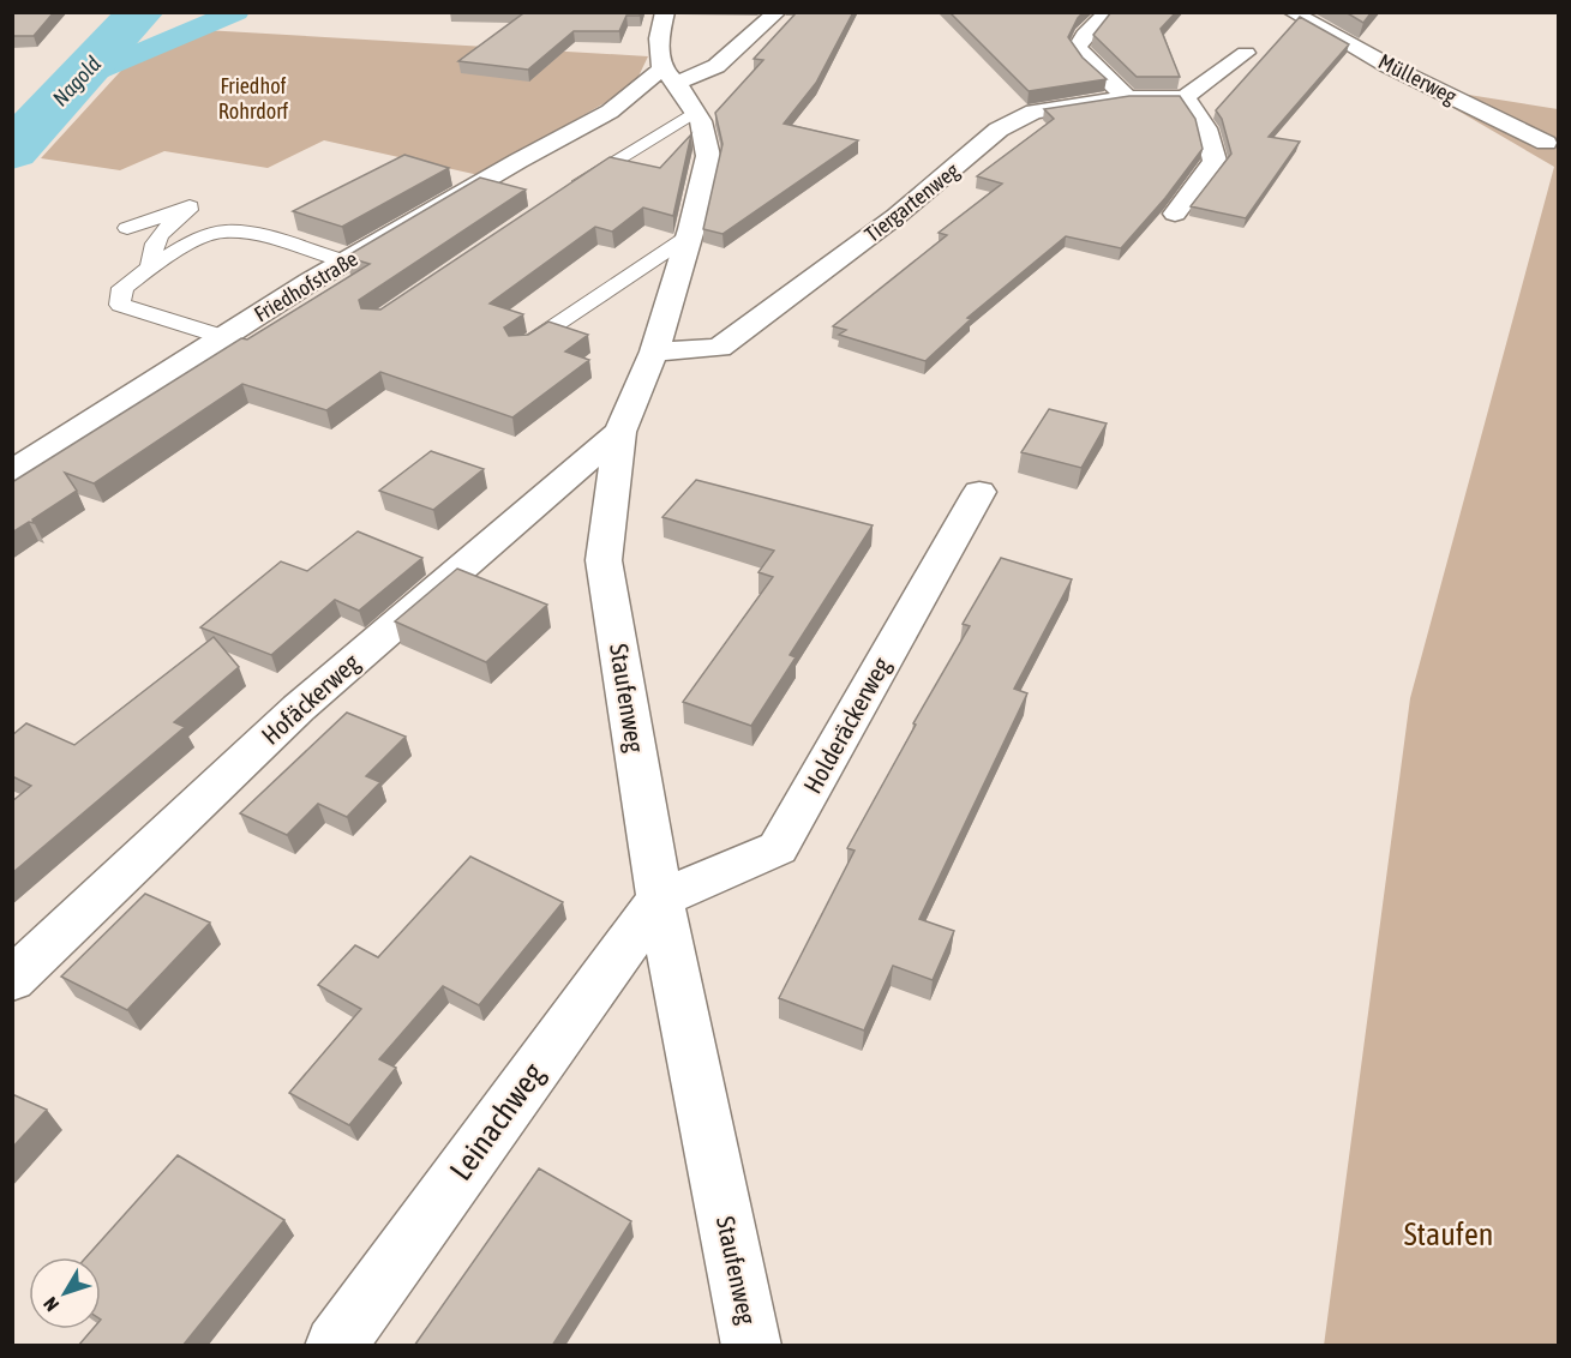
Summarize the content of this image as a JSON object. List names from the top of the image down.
{
  "streets": {
    "street": [
      "Müllerweg",
      "Tiergartenweg",
      "Friedhofstraße",
      "Staufenweg",
      "Hofäckerweg",
      "Holderäckerweg",
      "Leinachweg"
    ]
  },
  "crossings": [
    ["Tiergartenweg", "Staufenweg"],
    ["Friedhofstraße", "Staufenweg"],
    ["Staufenweg", "Hofäckerweg"],
    ["Staufenweg", "Holderäckerweg"],
    ["Staufenweg", "Leinachweg"],
    ["Holderäckerweg", "Leinachweg"]
  ],
  "water": ["Nagold"],
  "parks": ["Friedhof Rohrdorf", "Staufen"],
  "north": "bottom left"
}
